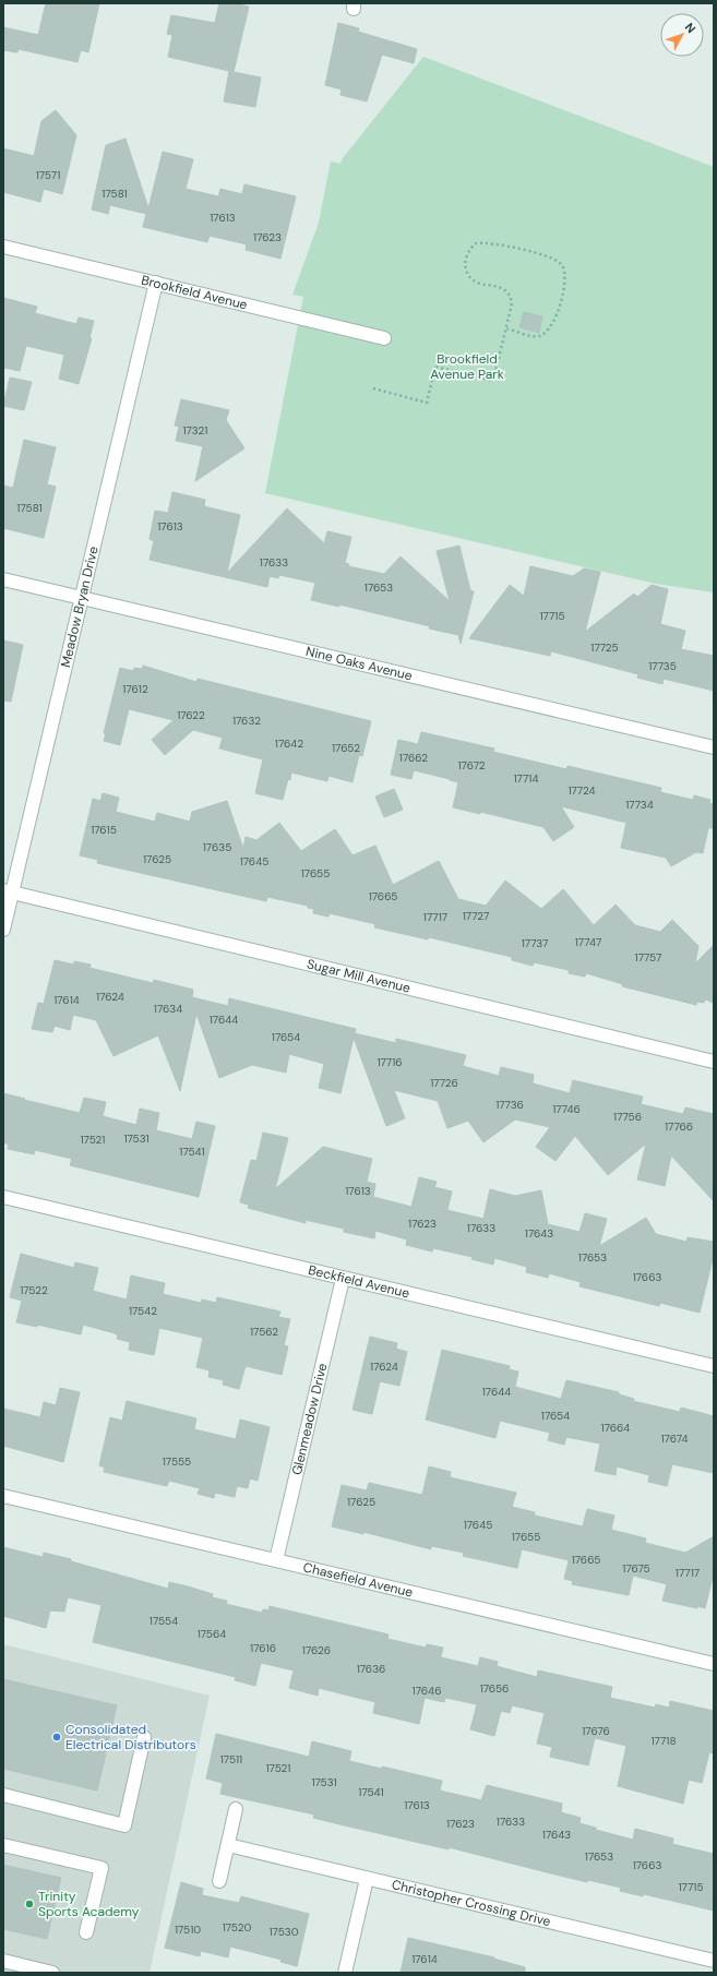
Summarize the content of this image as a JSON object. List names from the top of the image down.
{
  "streets": {
    "street": [
      "Brookfield Avenue",
      "Meadow Bryan Drive",
      "Nine Oaks Avenue",
      "Sugar Mill Avenue",
      "Beckfield Avenue",
      "Glenmeadow Drive",
      "Chasefield Avenue",
      "Christopher Crossing Drive"
    ]
  },
  "crossings": [
    ["Brookfield Avenue", "Meadow Bryan Drive"],
    ["Meadow Bryan Drive", "Nine Oaks Avenue"],
    ["Meadow Bryan Drive", "Sugar Mill Avenue"],
    ["Beckfield Avenue", "Glenmeadow Drive"],
    ["Glenmeadow Drive", "Chasefield Avenue"]
  ],
  "parks": ["Brookfield Avenue Park"],
  "places": ["Consolidated Electrical Distributors", "Trinity Sports Academy"],
  "house_numbers": [
    "17571",
    "17581",
    "17613",
    "17623",
    "17321",
    "17581",
    "17613",
    "17633",
    "17653",
    "17715",
    "17725",
    "17735",
    "17612",
    "17622",
    "17632",
    "17642",
    "17652",
    "17662",
    "17672",
    "17714",
    "17724",
    "17734",
    "17615",
    "17635",
    "17625",
    "17645",
    "17655",
    "17665",
    "17727",
    "17717",
    "17747",
    "17737",
    "17757",
    "17624",
    "17614",
    "17634",
    "17644",
    "17654",
    "17716",
    "17726",
    "17736",
    "17746",
    "17756",
    "17766",
    "17531",
    "17521",
    "17541",
    "17613",
    "17623",
    "17633",
    "17643",
    "17653",
    "17663",
    "17522",
    "17542",
    "17562",
    "17624",
    "17644",
    "17654",
    "17664",
    "17674",
    "17555",
    "17625",
    "17645",
    "17655",
    "17665",
    "17675",
    "17717",
    "17554",
    "17564",
    "17616",
    "17626",
    "17636",
    "17656",
    "17646",
    "17676",
    "17718",
    "17511",
    "17521",
    "17531",
    "17541",
    "17613",
    "17633",
    "17623",
    "17643",
    "17653",
    "17663",
    "17715",
    "17520",
    "17510",
    "17530",
    "17614"
  ],
  "north": "top right"
}
